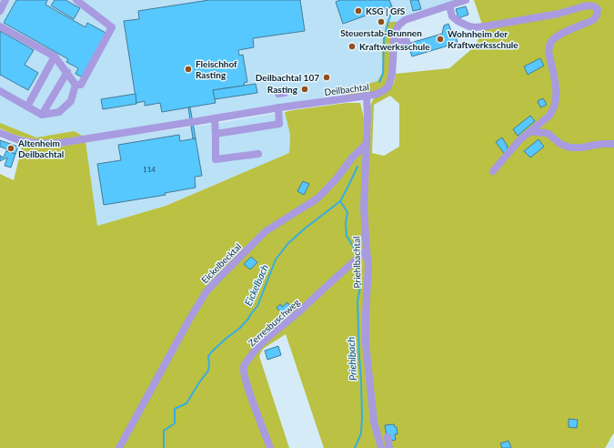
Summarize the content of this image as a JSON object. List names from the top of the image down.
{
  "streets": {
    "street": [
      "Deilbachtal",
      "Priehlbachtal",
      "Eickelbecktal",
      "Zerresbuschweg"
    ]
  },
  "crossings": [
    ["Deilbachtal", "Priehlbachtal"],
    ["Priehlbachtal", "Eickelbecktal"],
    ["Priehlbachtal", "Zerresbuschweg"]
  ],
  "water": ["Eickelbach", "Priehlbach"],
  "places": [
    "KSG | GfS",
    "Steuerstab-Brunnen",
    "Wohnheim der Kraftwerksschule",
    "Kraftwerksschule",
    "Fleischhof Rasting",
    "Deilbachtal 107",
    "Rasting",
    "Altenheim Deilbachtal"
  ],
  "house_numbers": ["114"]
}
